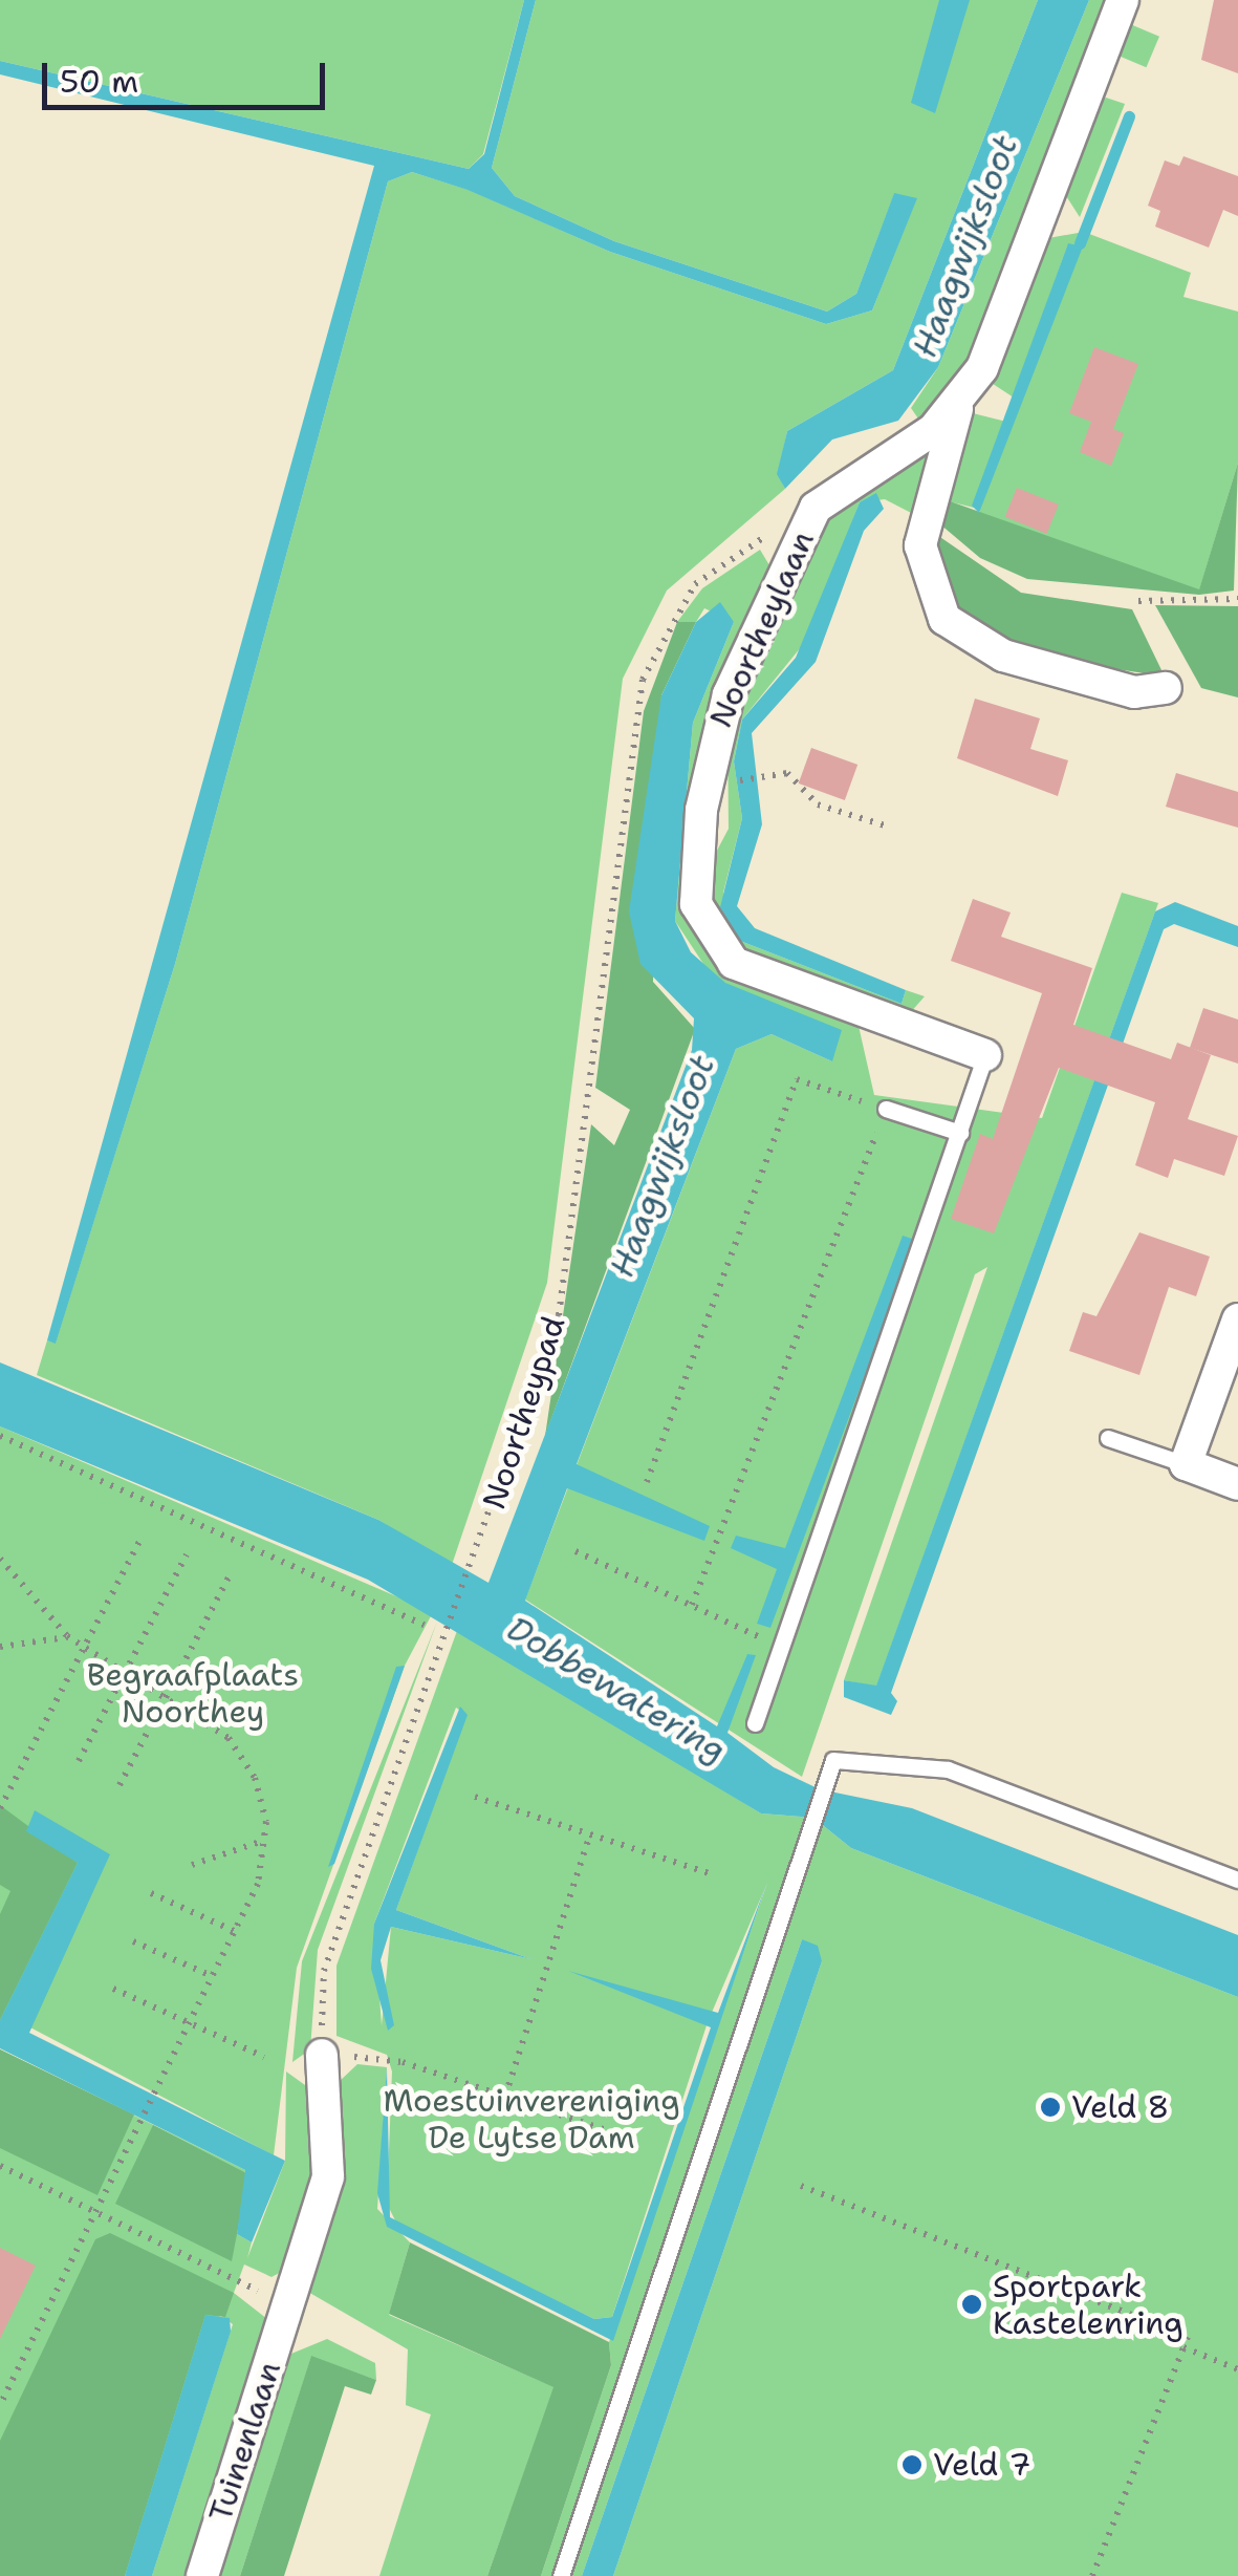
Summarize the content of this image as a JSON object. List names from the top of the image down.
{
  "streets": {
    "street": ["Noortheylaan", "Tuinenlaan"],
    "path": ["Noortheypad"]
  },
  "crossings": [
    ["Noortheylaan", "Noortheypad"]
  ],
  "water": ["Haagwijksloot", "Dobbewatering"],
  "parks": ["Begraafplaats Noorthey", "Moestuinvereniging De Lytse Dam"],
  "places": ["Veld 8", "Sportpark Kastelenring", "Veld 7"],
  "scale_bar": "50 m"
}
